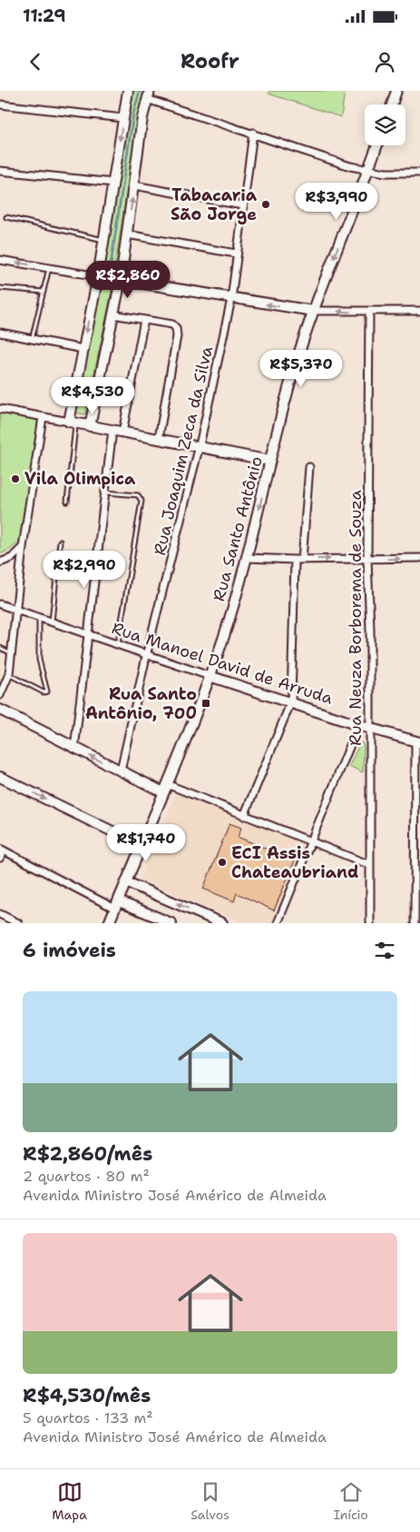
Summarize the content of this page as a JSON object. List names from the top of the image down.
{
  "streets": {
    "main road": ["Rua Santo Antônio", "Rua Manoel David de Arruda"],
    "street": ["Rua Joaquim Zeca da Silva", "Rua Neuza Borborema de Souza"]
  },
  "crossings": [
    ["Rua Joaquim Zeca da Silva", "Rua Manoel David de Arruda"],
    ["Rua Santo Antônio", "Rua Manoel David de Arruda"],
    ["Rua Neuza Borborema de Souza", "Rua Manoel David de Arruda"]
  ],
  "places": {
    "other": ["Tabacaria São Jorge", "Vila Olimpica", "ECI Assis Chateaubriand"],
    "transit": ["Rua Santo Antônio, 700"]
  },
  "page": {
    "status": "11:29",
    "header": "Roofr",
    "price": [
      "R$3,990",
      "R$2,860",
      "R$5,370",
      "R$4,530",
      "R$2,990",
      "R$1,740"
    ],
    "heading": "6 imóveis",
    "list": [
      {
        "name": "R$2,860/mês",
        "note": "2 quartos · 80 m² · Avenida Ministro José Américo de Almeida"
      },
      {
        "name": "R$4,530/mês",
        "note": "5 quartos · 133 m² · Avenida Ministro José Américo de Almeida"
      }
    ],
    "tabs": ["Mapa", "Salvos", "Início"]
  }
}
